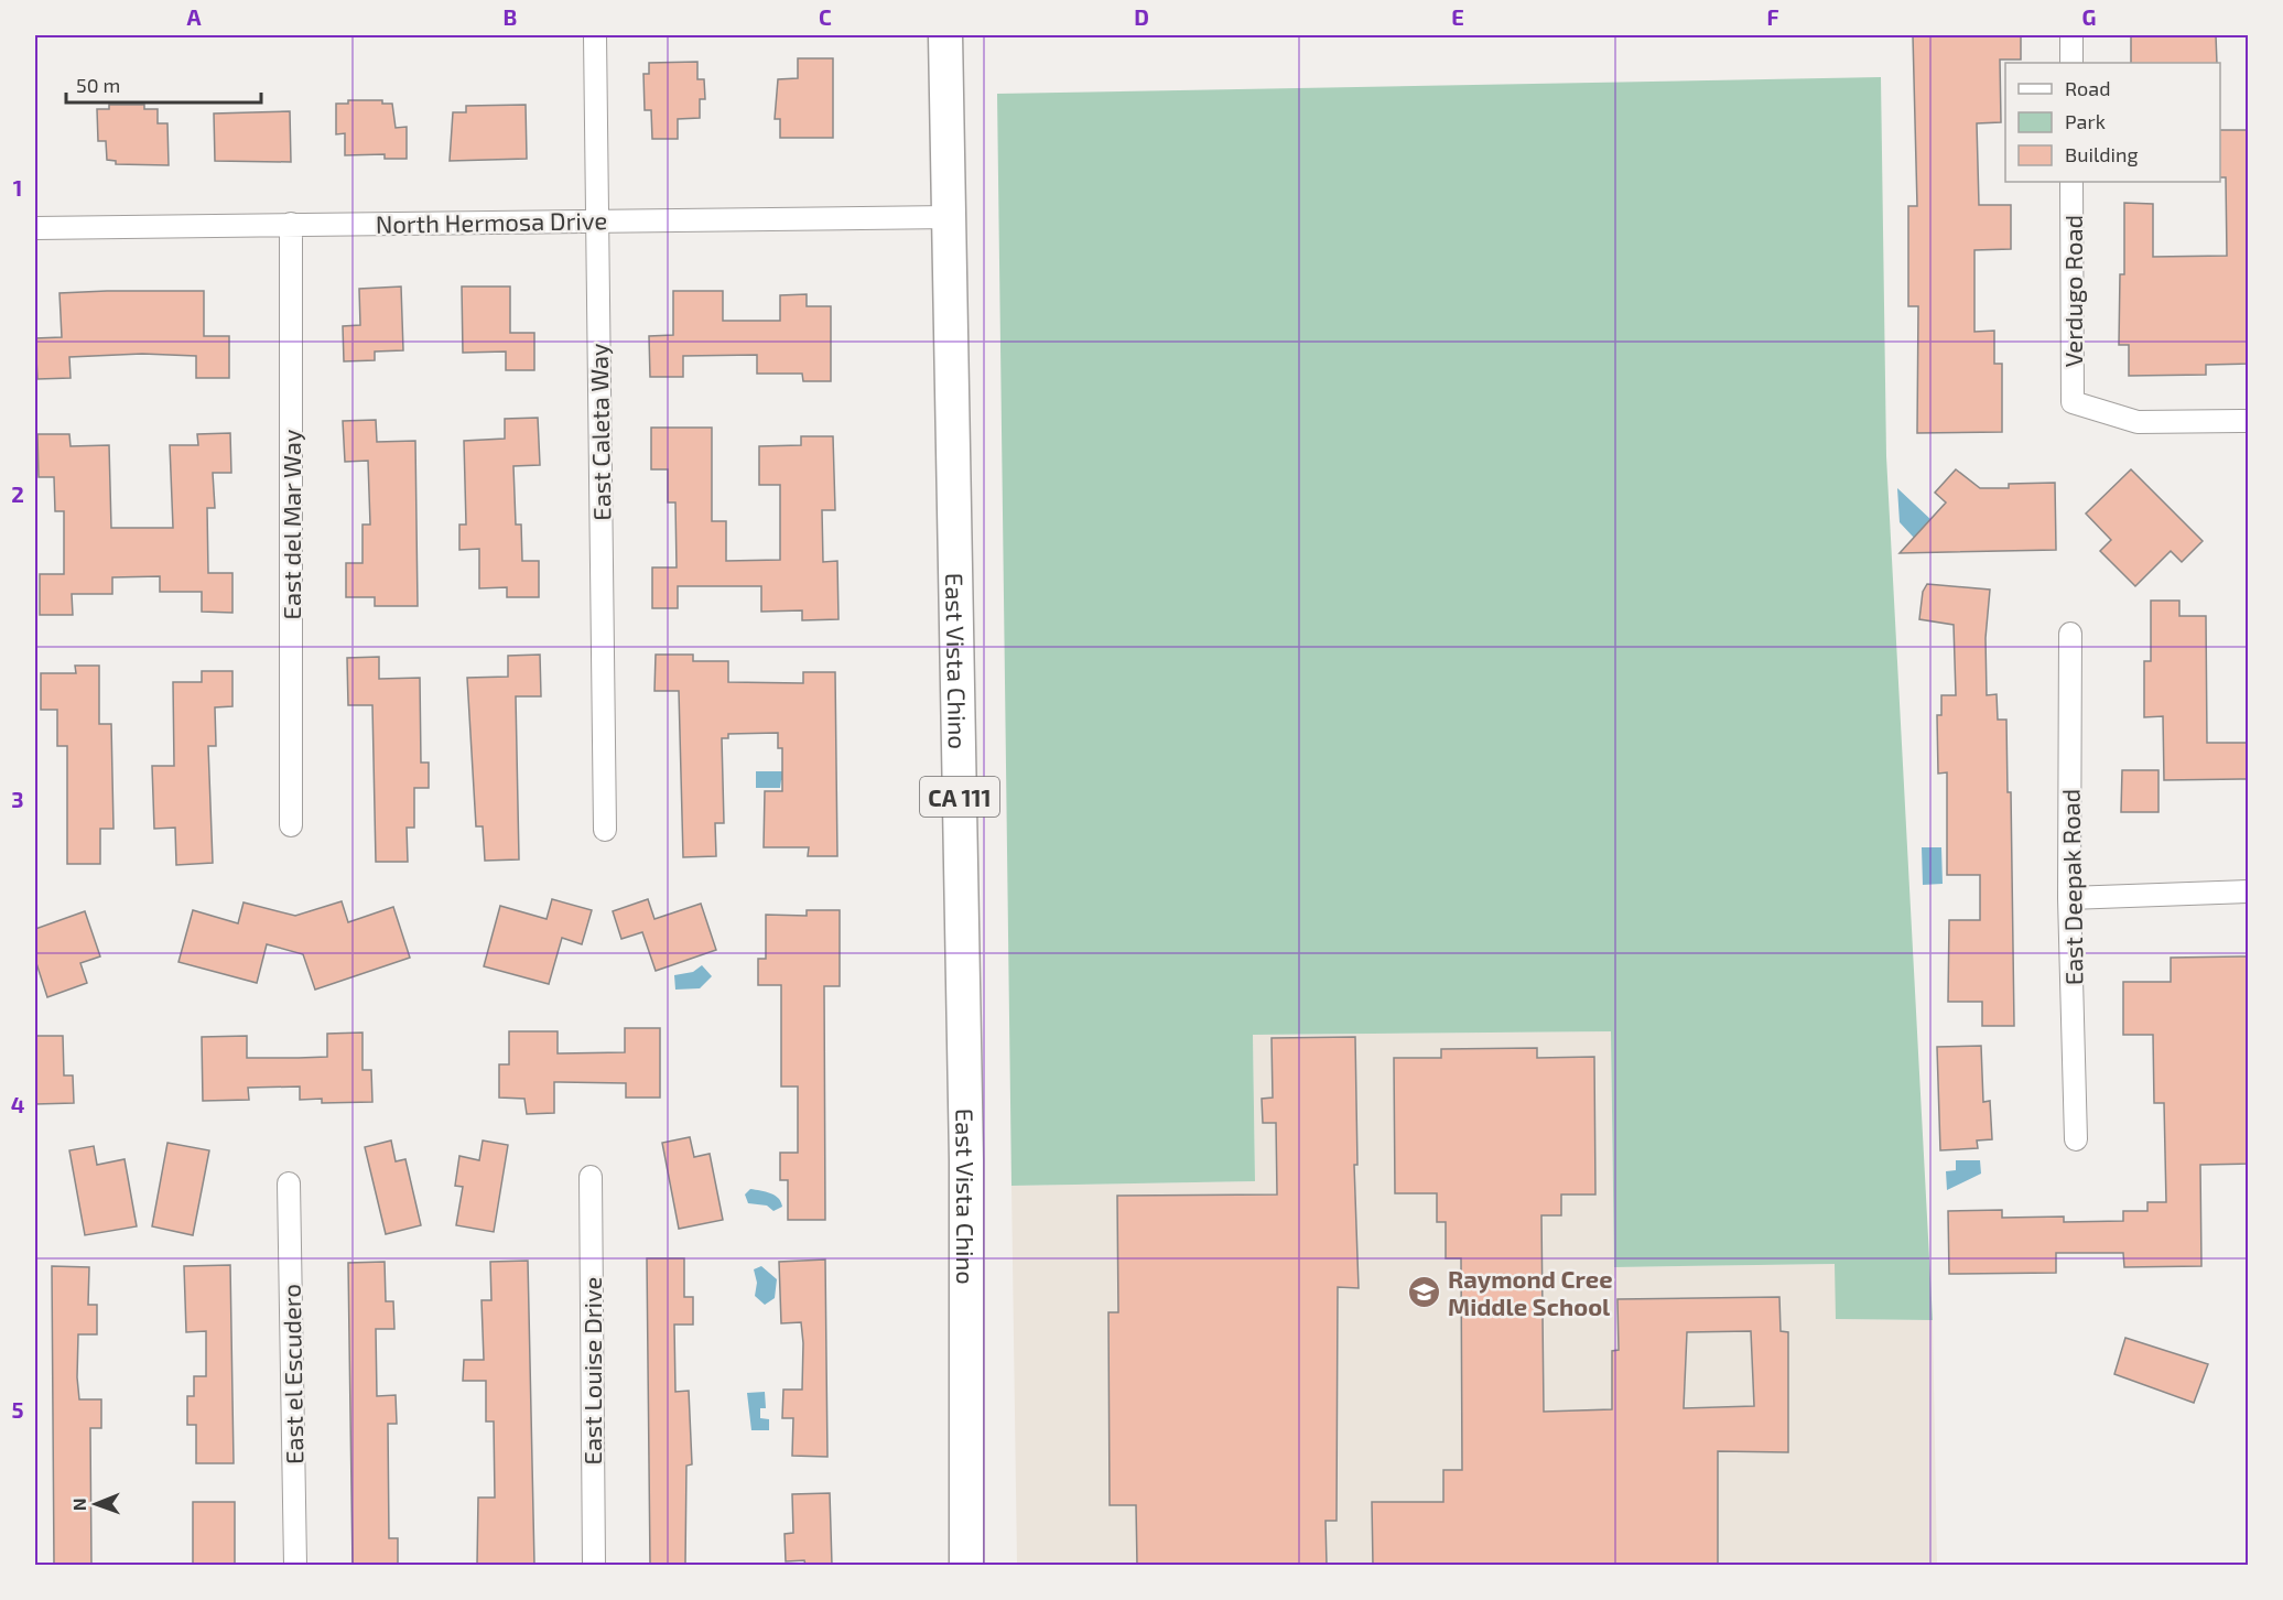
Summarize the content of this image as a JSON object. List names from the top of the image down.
{
  "streets": {
    "main road": ["East Vista Chino", "CA 111"],
    "street": [
      "North Hermosa Drive",
      "Verdugo Road",
      "East Caleta Way",
      "East del Mar Way",
      "East Deepak Road",
      "East Louise Drive",
      "East el Escudero"
    ]
  },
  "crossings": [
    ["North Hermosa Drive", "East Caleta Way"],
    ["North Hermosa Drive", "East del Mar Way"],
    ["North Hermosa Drive", "East Vista Chino"]
  ],
  "places": {
    "school or university": ["Raymond Cree Middle School"]
  },
  "legend": ["Road", "Park", "Building"],
  "scale_bar": "50 m",
  "north": "left",
  "grid": {
    "columns": [
      "A",
      "B",
      "C",
      "D",
      "E",
      "F",
      "G"
    ],
    "rows": [
      "1",
      "2",
      "3",
      "4",
      "5"
    ]
  }
}
